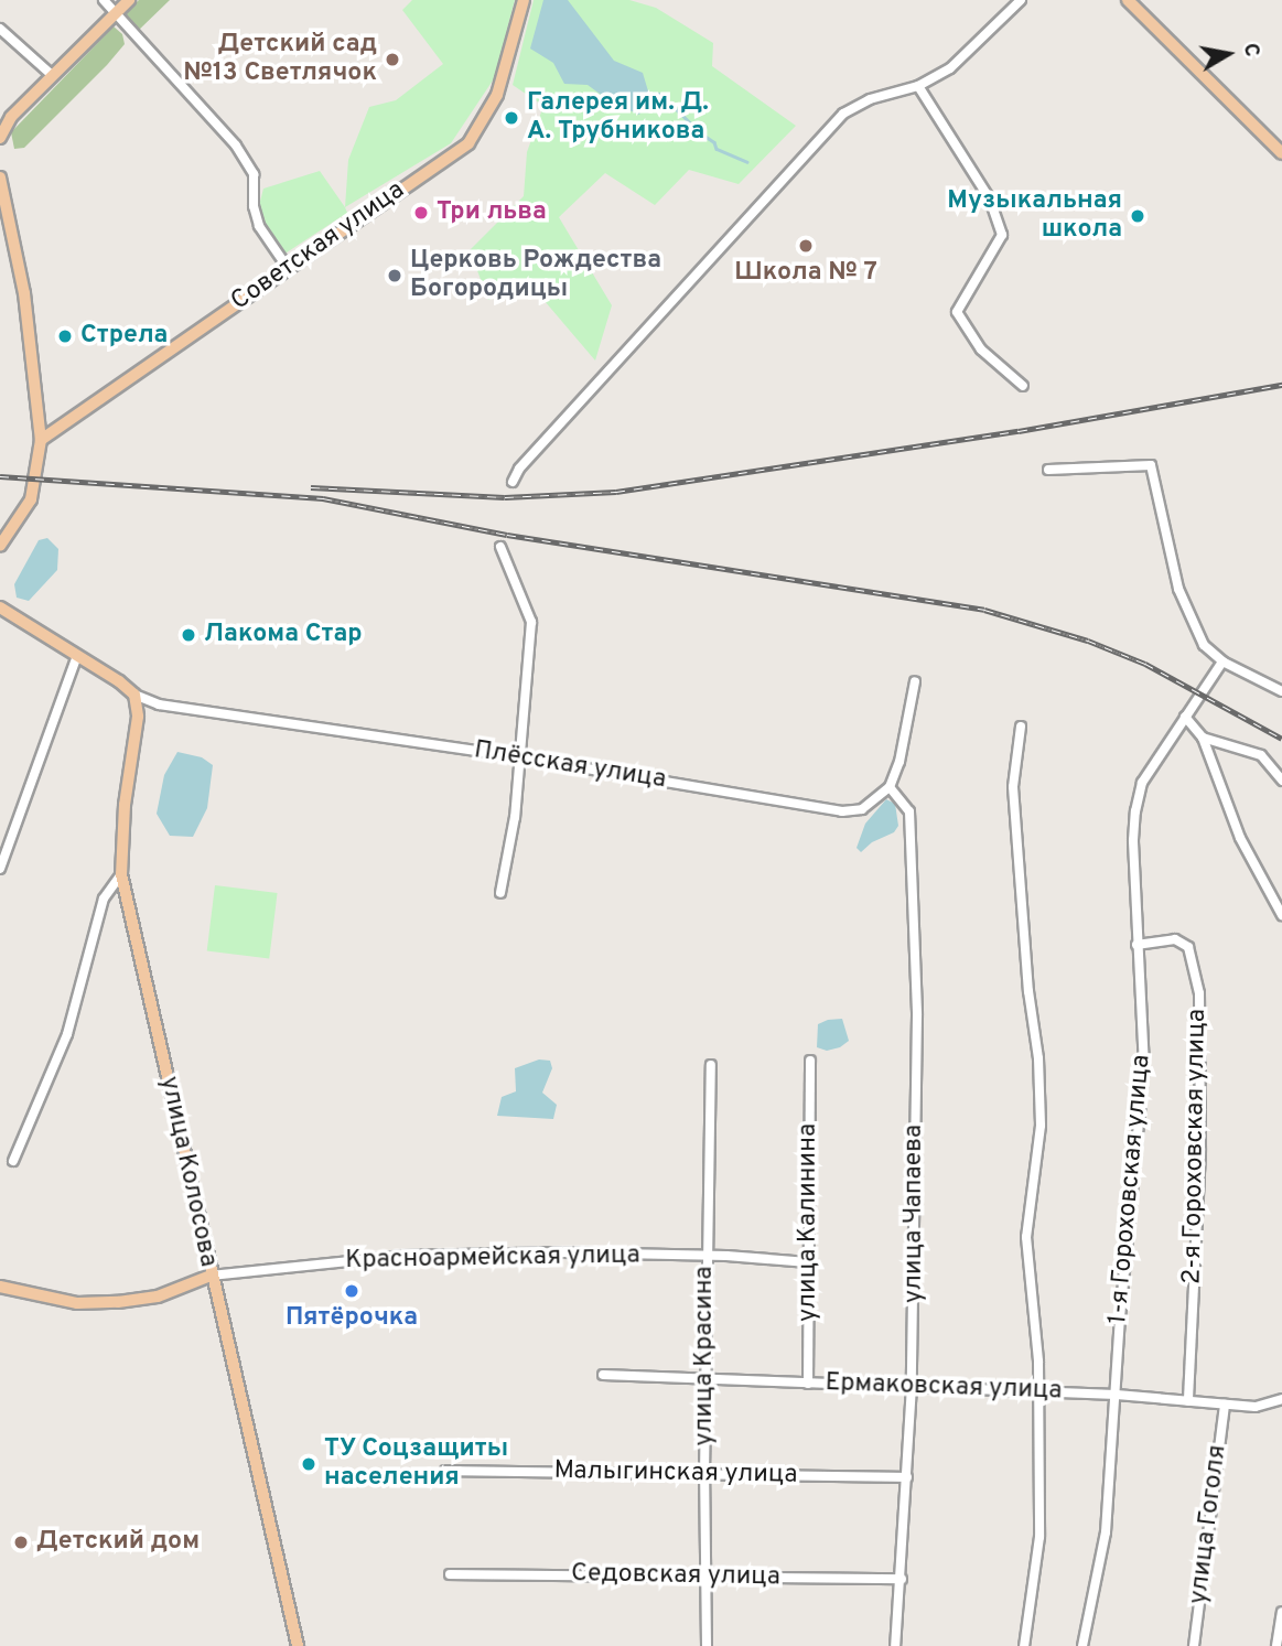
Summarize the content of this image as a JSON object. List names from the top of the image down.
{
  "streets": {
    "main road": ["Советская улица", "улица Колосова", "Красноармейская улица"],
    "street": [
      "Плёсская улица",
      "2-я Гороховская улица",
      "1-я Гороховская улица",
      "улица Чапаева",
      "улица Калинина",
      "улица Красина",
      "Ермаковская улица",
      "Малыгинская улица",
      "улица Гоголя",
      "Седовская улица"
    ]
  },
  "crossings": [
    ["Плёсская улица", "улица Колосова"],
    ["Плёсская улица", "улица Чапаева"],
    ["2-я Гороховская улица", "1-я Гороховская улица"],
    ["2-я Гороховская улица", "Ермаковская улица"],
    ["улица Колосова", "Красноармейская улица"],
    ["1-я Гороховская улица", "Ермаковская улица"],
    ["улица Чапаева", "Ермаковская улица"],
    ["улица Чапаева", "Малыгинская улица"],
    ["улица Чапаева", "Седовская улица"],
    ["улица Калинина", "Красноармейская улица"],
    ["улица Калинина", "Ермаковская улица"],
    ["Красноармейская улица", "улица Красина"],
    ["улица Красина", "Ермаковская улица"],
    ["улица Красина", "Малыгинская улица"],
    ["улица Красина", "Седовская улица"],
    ["Ермаковская улица", "улица Гоголя"]
  ],
  "places": [
    "Детский сад №13 Светлячок",
    "Галерея им. Д. А. Трубникова",
    "Три льва",
    "Музыкальная школа",
    "Школа № 7",
    "Церковь Рождества Богородицы",
    "Стрела",
    "Лакома Стар",
    "Пятёрочка",
    "ТУ Соцзащиты населения",
    "Детский дом"
  ],
  "north": "right"
}
